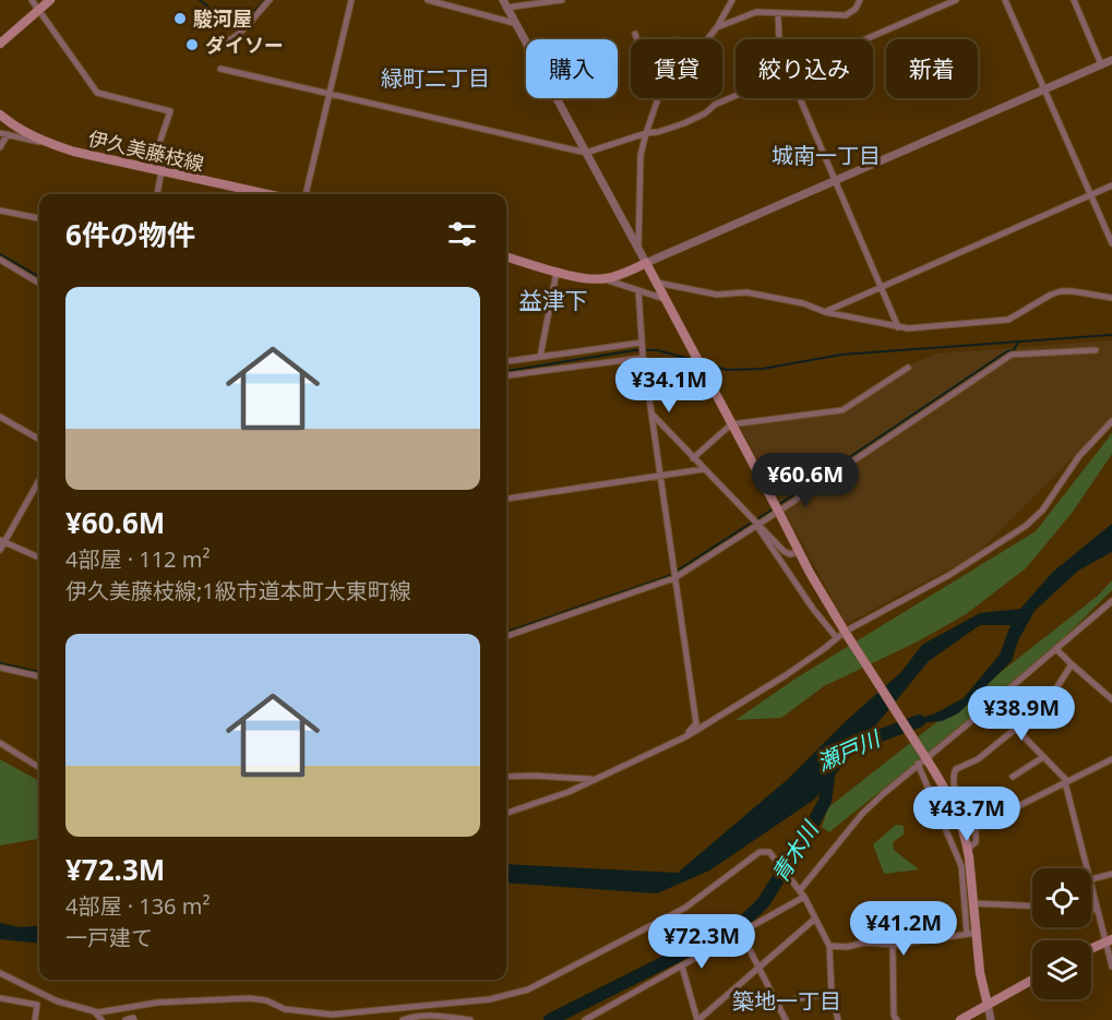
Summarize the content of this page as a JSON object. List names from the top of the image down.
{
  "streets": {
    "main road": ["伊久美藤枝線"]
  },
  "districts": [
    "緑町二丁目",
    "城南一丁目",
    "益津下",
    "築地一丁目"
  ],
  "water": ["瀬戸川", "青木川"],
  "places": ["駿河屋", "ダイソー"],
  "page": {
    "chip": [
      "購入",
      "賃貸",
      "絞り込み",
      "新着"
    ],
    "heading": "6件の物件",
    "list": [
      {
        "name": "¥60.6M",
        "note": "4部屋 · 112 m² · 伊久美藤枝線;1級市道本町大東町線"
      },
      {
        "name": "¥72.3M",
        "note": "4部屋 · 136 m² · 一戸建て"
      }
    ],
    "price": [
      "¥34.1M",
      "¥60.6M",
      "¥38.9M",
      "¥43.7M",
      "¥41.2M",
      "¥72.3M"
    ]
  }
}
